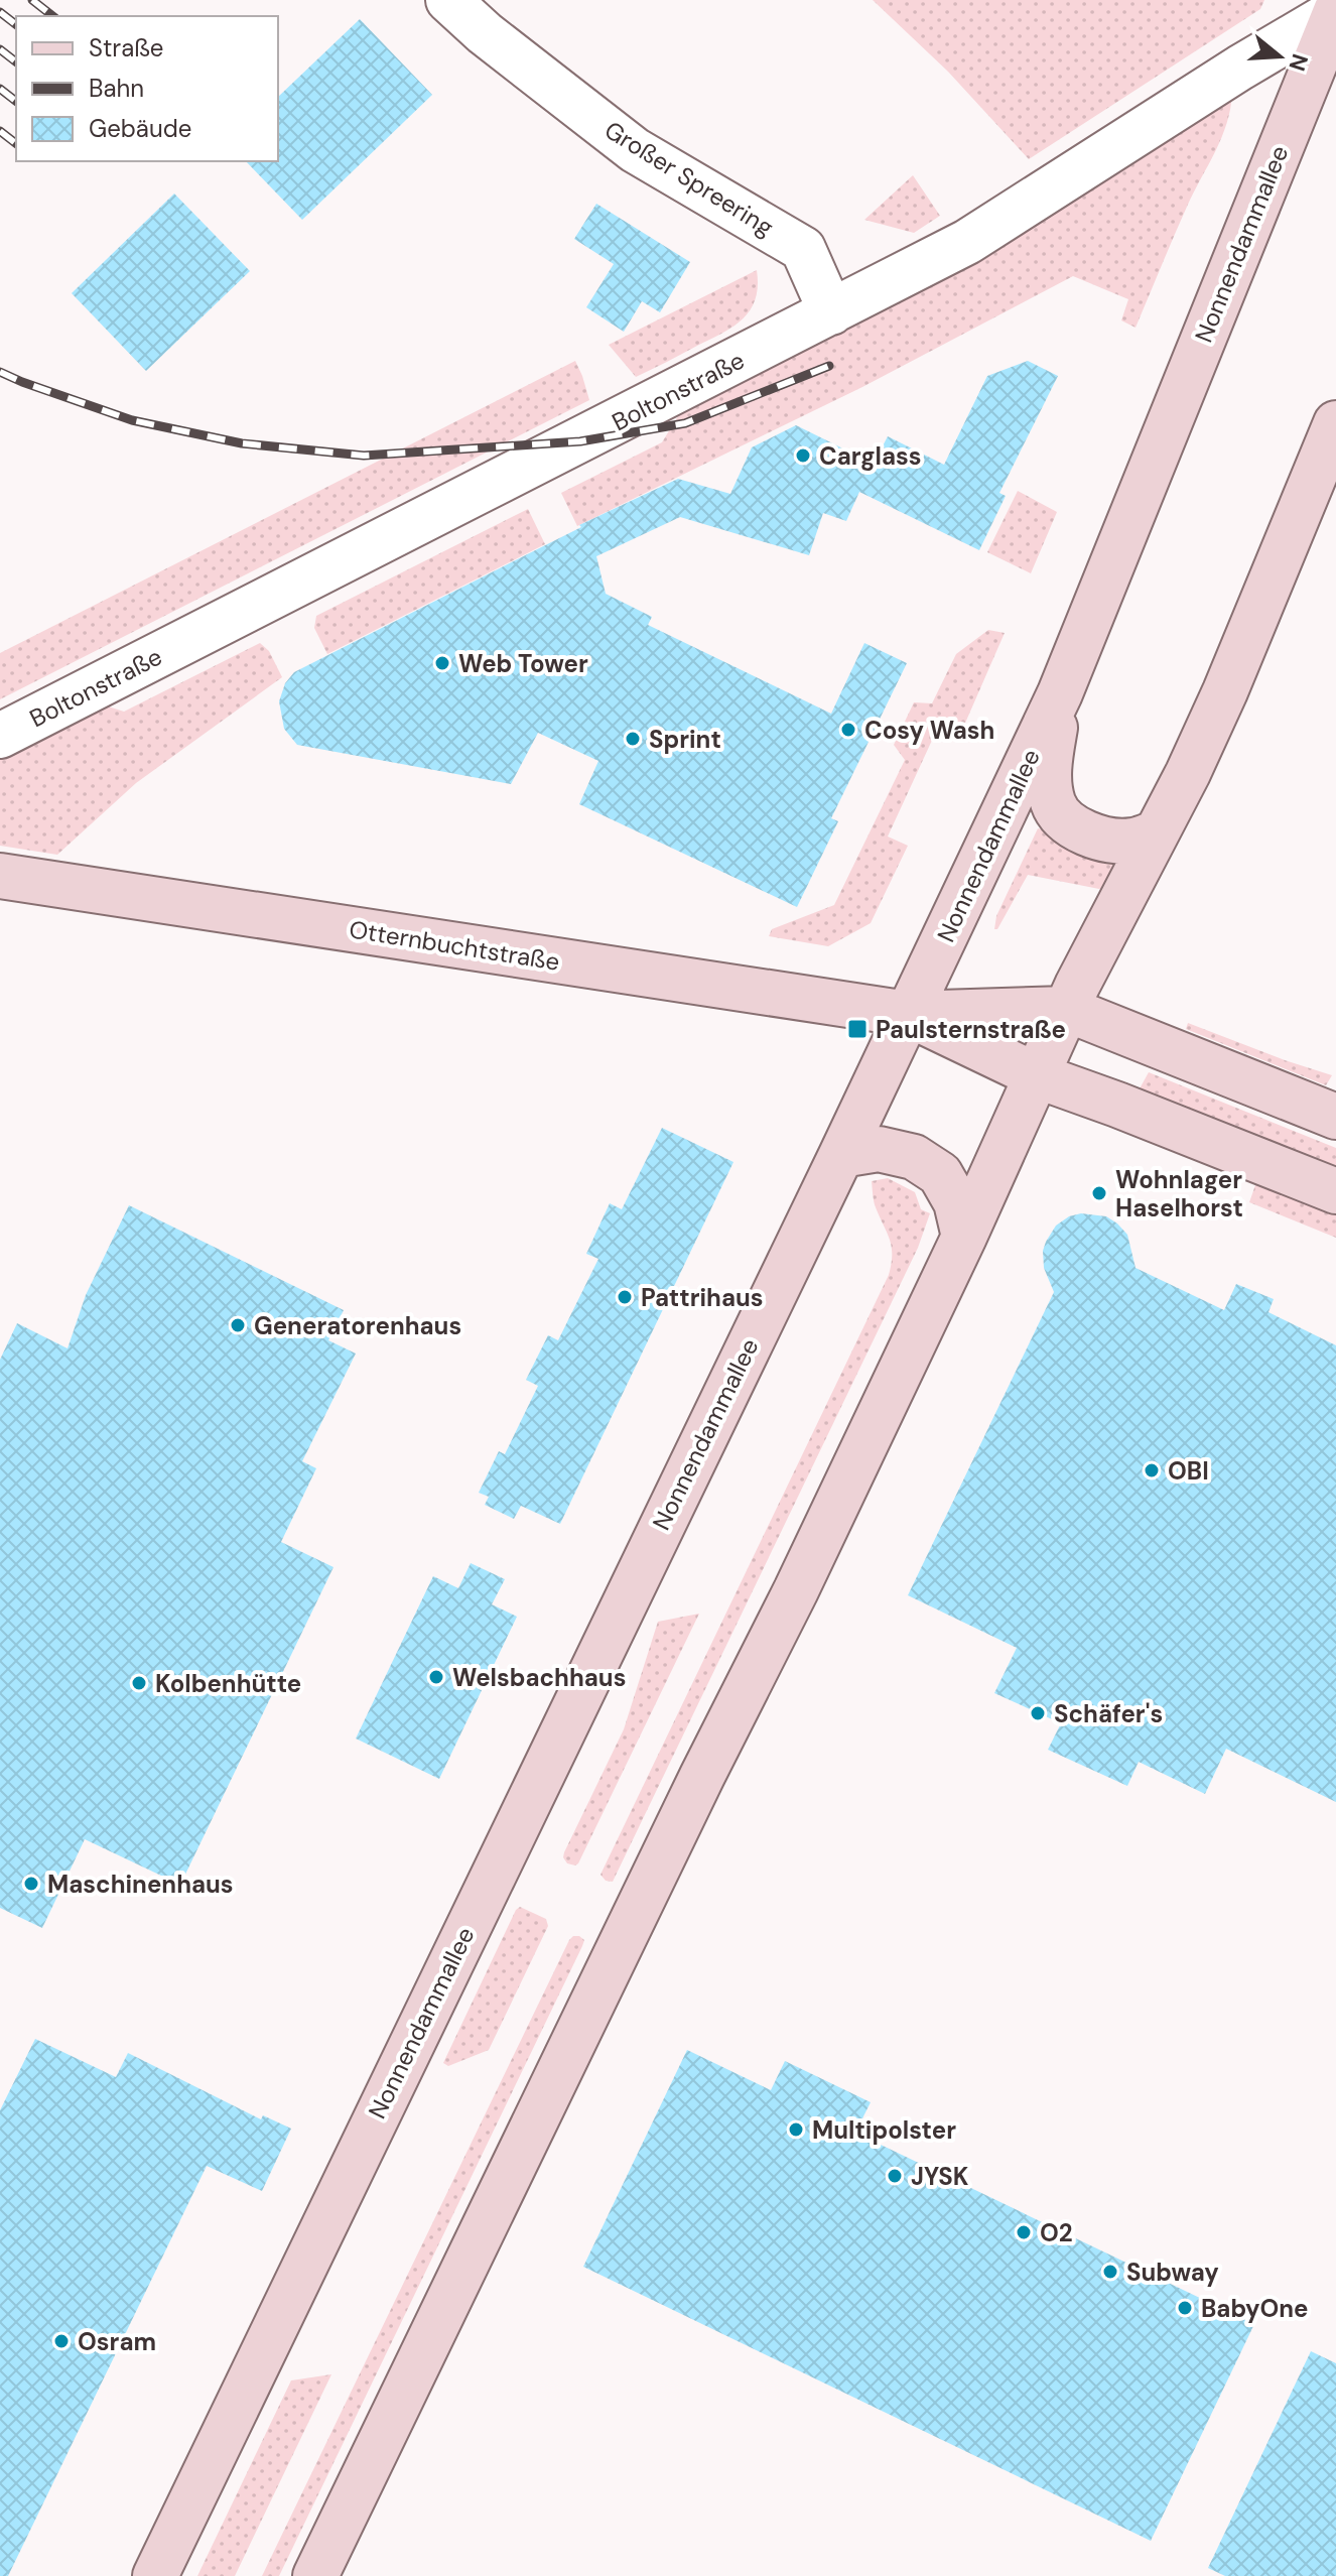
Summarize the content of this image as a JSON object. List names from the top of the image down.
{
  "streets": {
    "main road": ["Nonnendammallee", "Otternbuchtstraße"],
    "street": ["Großer Spreering", "Boltonstraße"]
  },
  "crossings": [
    ["Großer Spreering", "Boltonstraße"],
    ["Nonnendammallee", "Boltonstraße"],
    ["Nonnendammallee", "Otternbuchtstraße"]
  ],
  "places": {
    "other": [
      "Carglass",
      "Web Tower",
      "Cosy Wash",
      "Sprint",
      "Wohnlager Haselhorst",
      "Pattrihaus",
      "Generatorenhaus",
      "OBI",
      "Welsbachhaus",
      "Kolbenhütte",
      "Schäfer's",
      "Maschinenhaus",
      "Multipolster",
      "JYSK",
      "O2",
      "Subway",
      "BabyOne",
      "Osram"
    ],
    "transit": ["Paulsternstraße"]
  },
  "legend": ["Straße", "Bahn", "Gebäude"],
  "north": "right"
}
